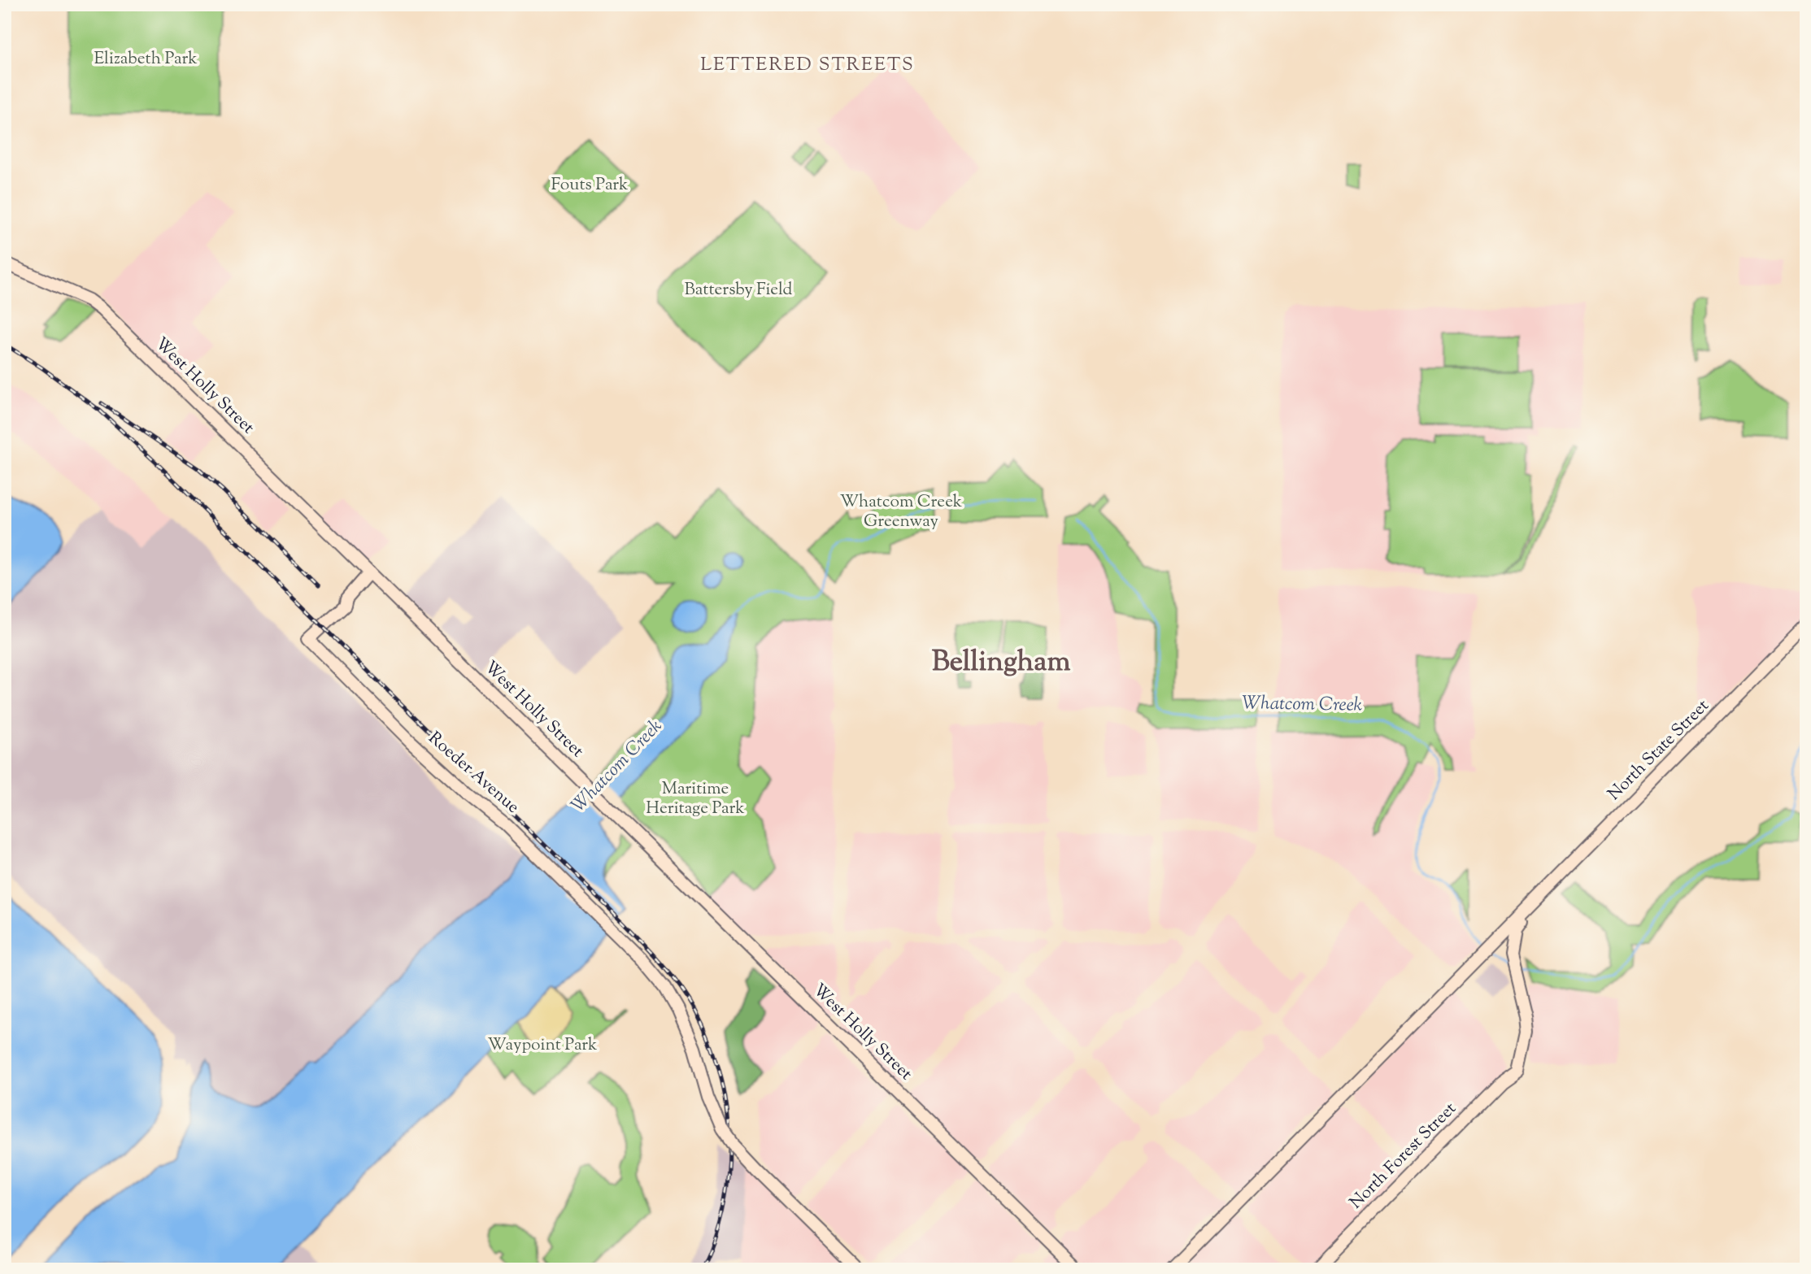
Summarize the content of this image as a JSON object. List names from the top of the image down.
{
  "streets": {
    "main road": [
      "West Holly Street",
      "North State Street",
      "Roeder Avenue",
      "North Forest Street"
    ]
  },
  "crossings": [
    ["West Holly Street", "Roeder Avenue"],
    ["North State Street", "North Forest Street"]
  ],
  "districts": ["LETTERED STREETS", "Bellingham"],
  "water": ["Whatcom Creek"],
  "parks": [
    "Elizabeth Park",
    "Fouts Park",
    "Battersby Field",
    "Whatcom Creek Greenway",
    "Maritime Heritage Park",
    "Waypoint Park"
  ]
}
